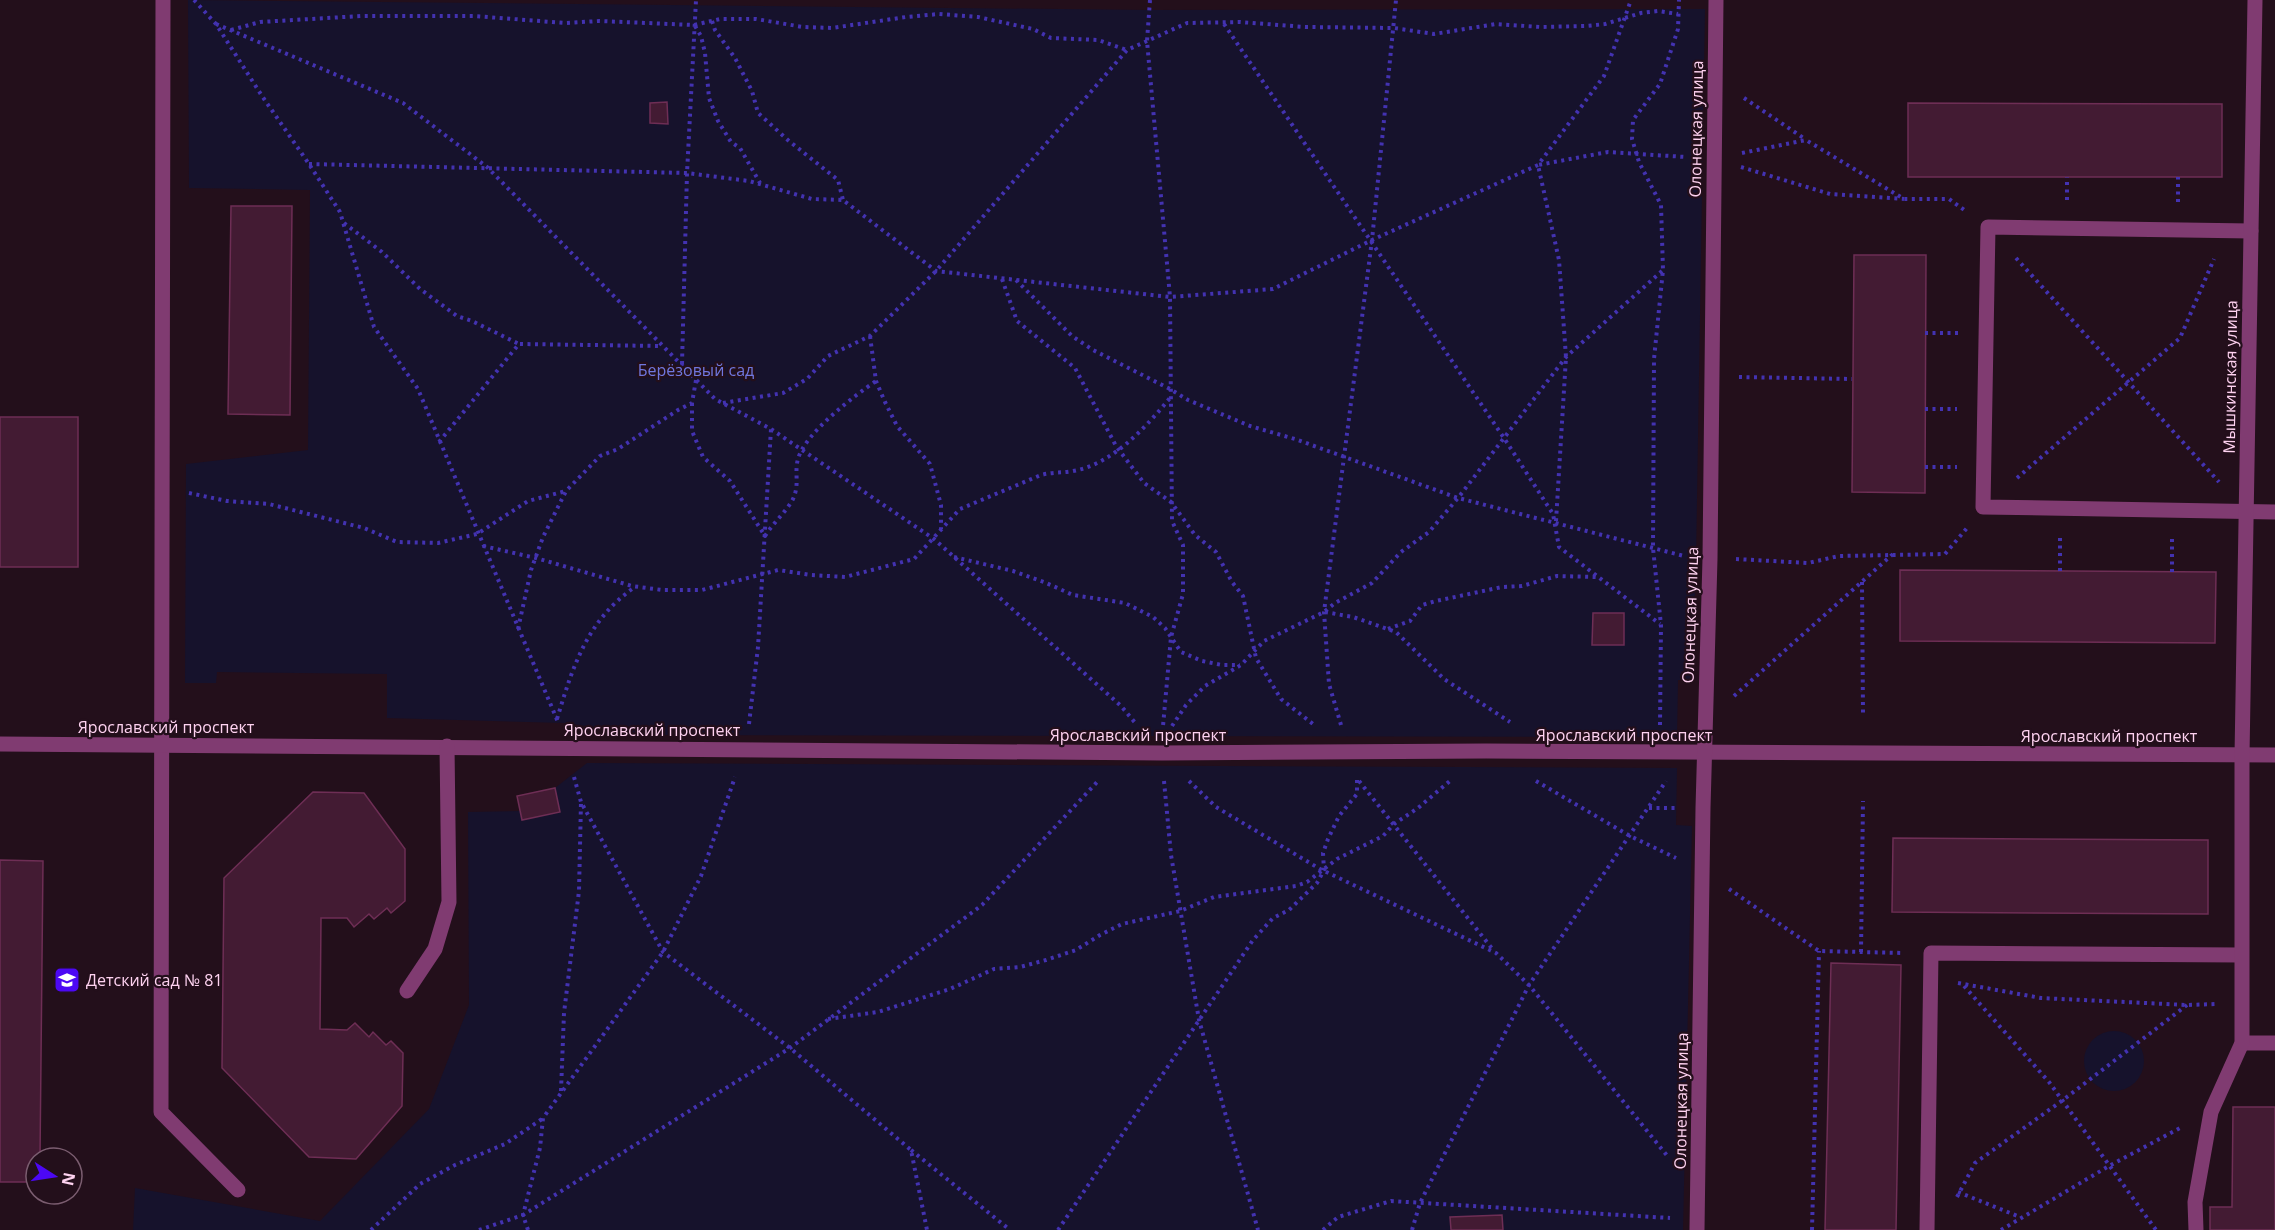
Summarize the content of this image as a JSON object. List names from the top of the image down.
{
  "streets": {
    "street": ["Олонецкая улица", "Мышкинская улица", "Ярославский проспект"]
  },
  "crossings": [
    ["Олонецкая улица", "Ярославский проспект"],
    ["Мышкинская улица", "Ярославский проспект"]
  ],
  "parks": ["Берёзовый сад"],
  "places": {
    "school or university": ["Детский сад № 81"]
  },
  "north": "right"
}
